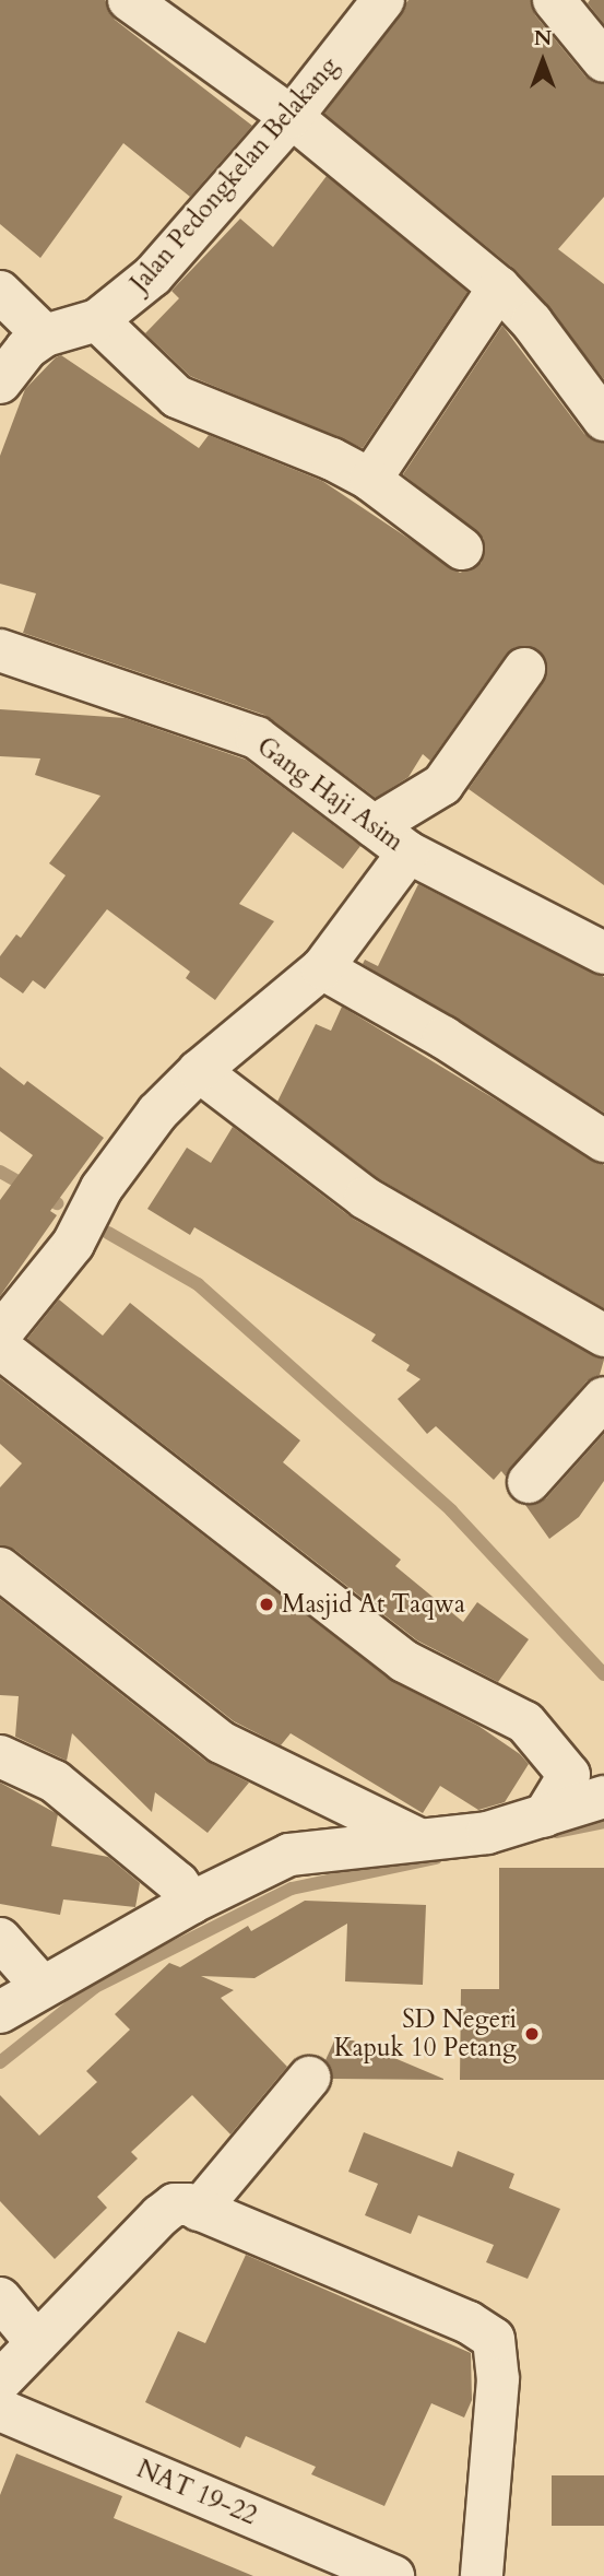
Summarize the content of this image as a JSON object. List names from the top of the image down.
{
  "streets": {
    "street": ["Jalan Pedongkelan Belakang", "Gang Haji Asim", "NAT 19-22"]
  },
  "places": ["Masjid At Taqwa", "SD Negeri Kapuk 10 Petang"],
  "north": "top"
}
